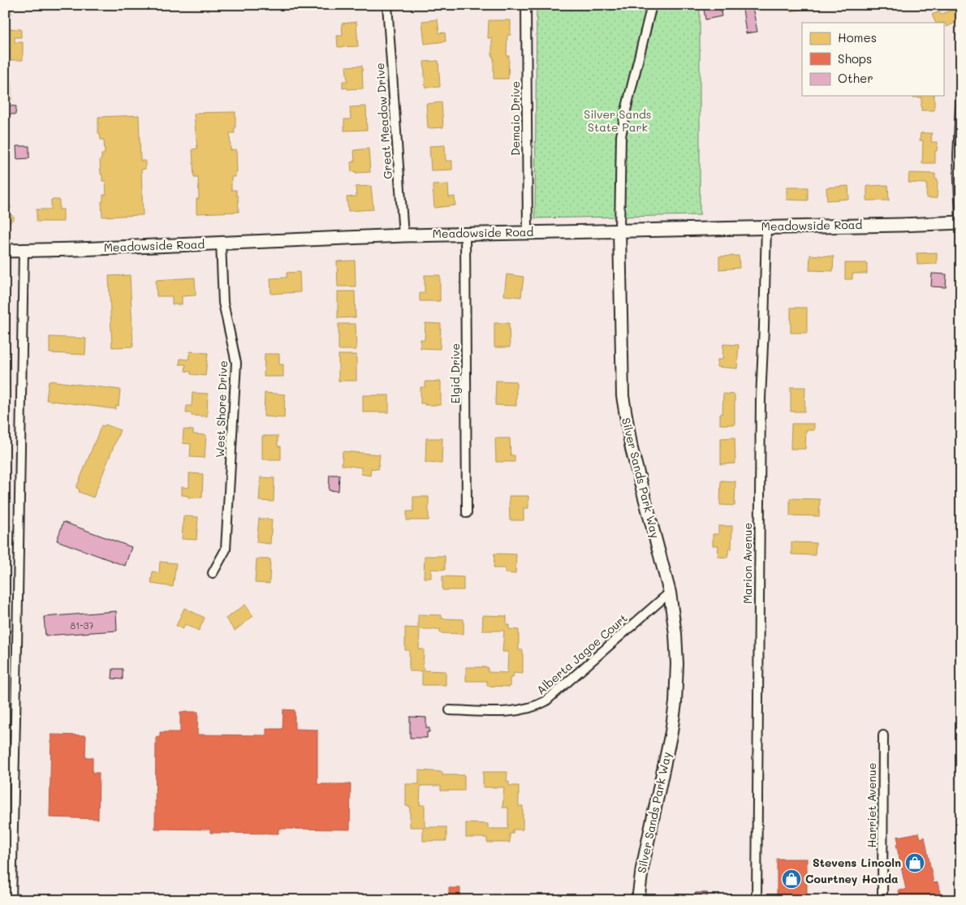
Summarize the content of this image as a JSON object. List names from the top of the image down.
{
  "streets": {
    "main road": ["Meadowside Road"],
    "street": [
      "Demaio Drive",
      "Great Meadow Drive",
      "Elgid Drive",
      "West Shore Drive",
      "Silver Sands Park Way",
      "Marion Avenue",
      "Alberta Jagoe Court",
      "Harriet Avenue"
    ]
  },
  "crossings": [
    ["Demaio Drive", "Meadowside Road"],
    ["Great Meadow Drive", "Meadowside Road"],
    ["Meadowside Road", "Elgid Drive"],
    ["Meadowside Road", "West Shore Drive"],
    ["Meadowside Road", "Silver Sands Park Way"],
    ["Meadowside Road", "Marion Avenue"],
    ["Silver Sands Park Way", "Alberta Jagoe Court"]
  ],
  "parks": ["Silver Sands State Park"],
  "places": {
    "shop": ["Stevens Lincoln", "Courtney Honda"]
  },
  "house_numbers": ["81-37"],
  "legend": ["Homes", "Shops", "Other"]
}
